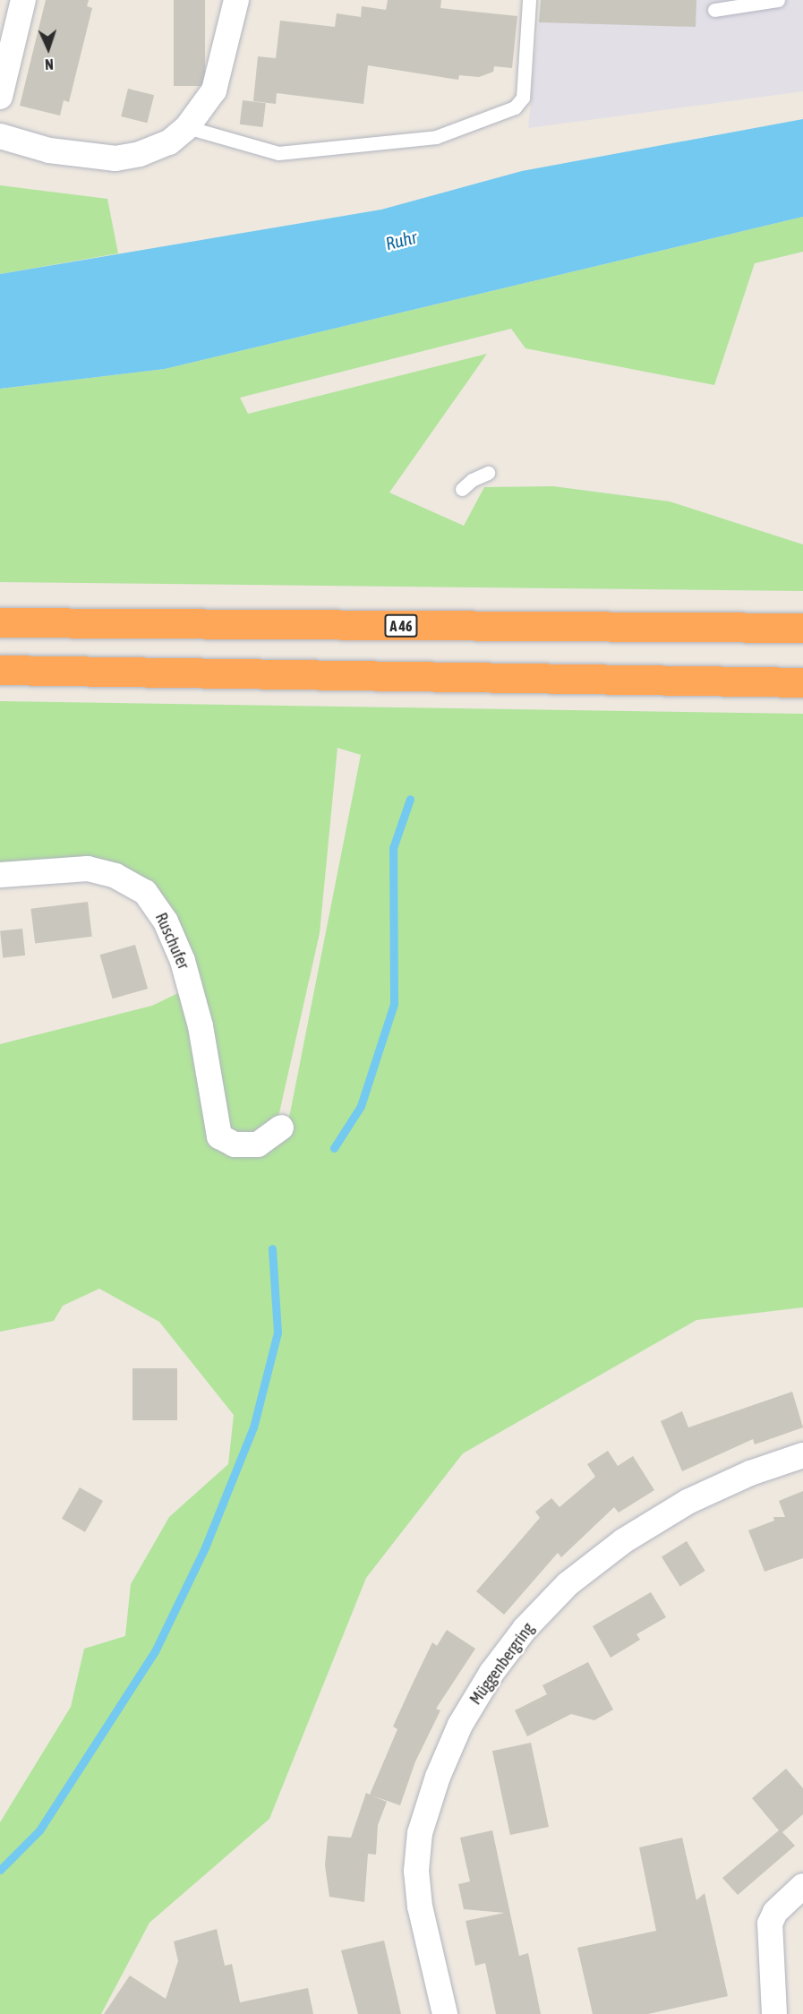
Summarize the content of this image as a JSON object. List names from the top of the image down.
{
  "streets": {
    "highway": ["A 46"],
    "street": ["Ruschufer", "Müggenbergring"]
  },
  "water": ["Ruhr"],
  "north": "bottom"
}
